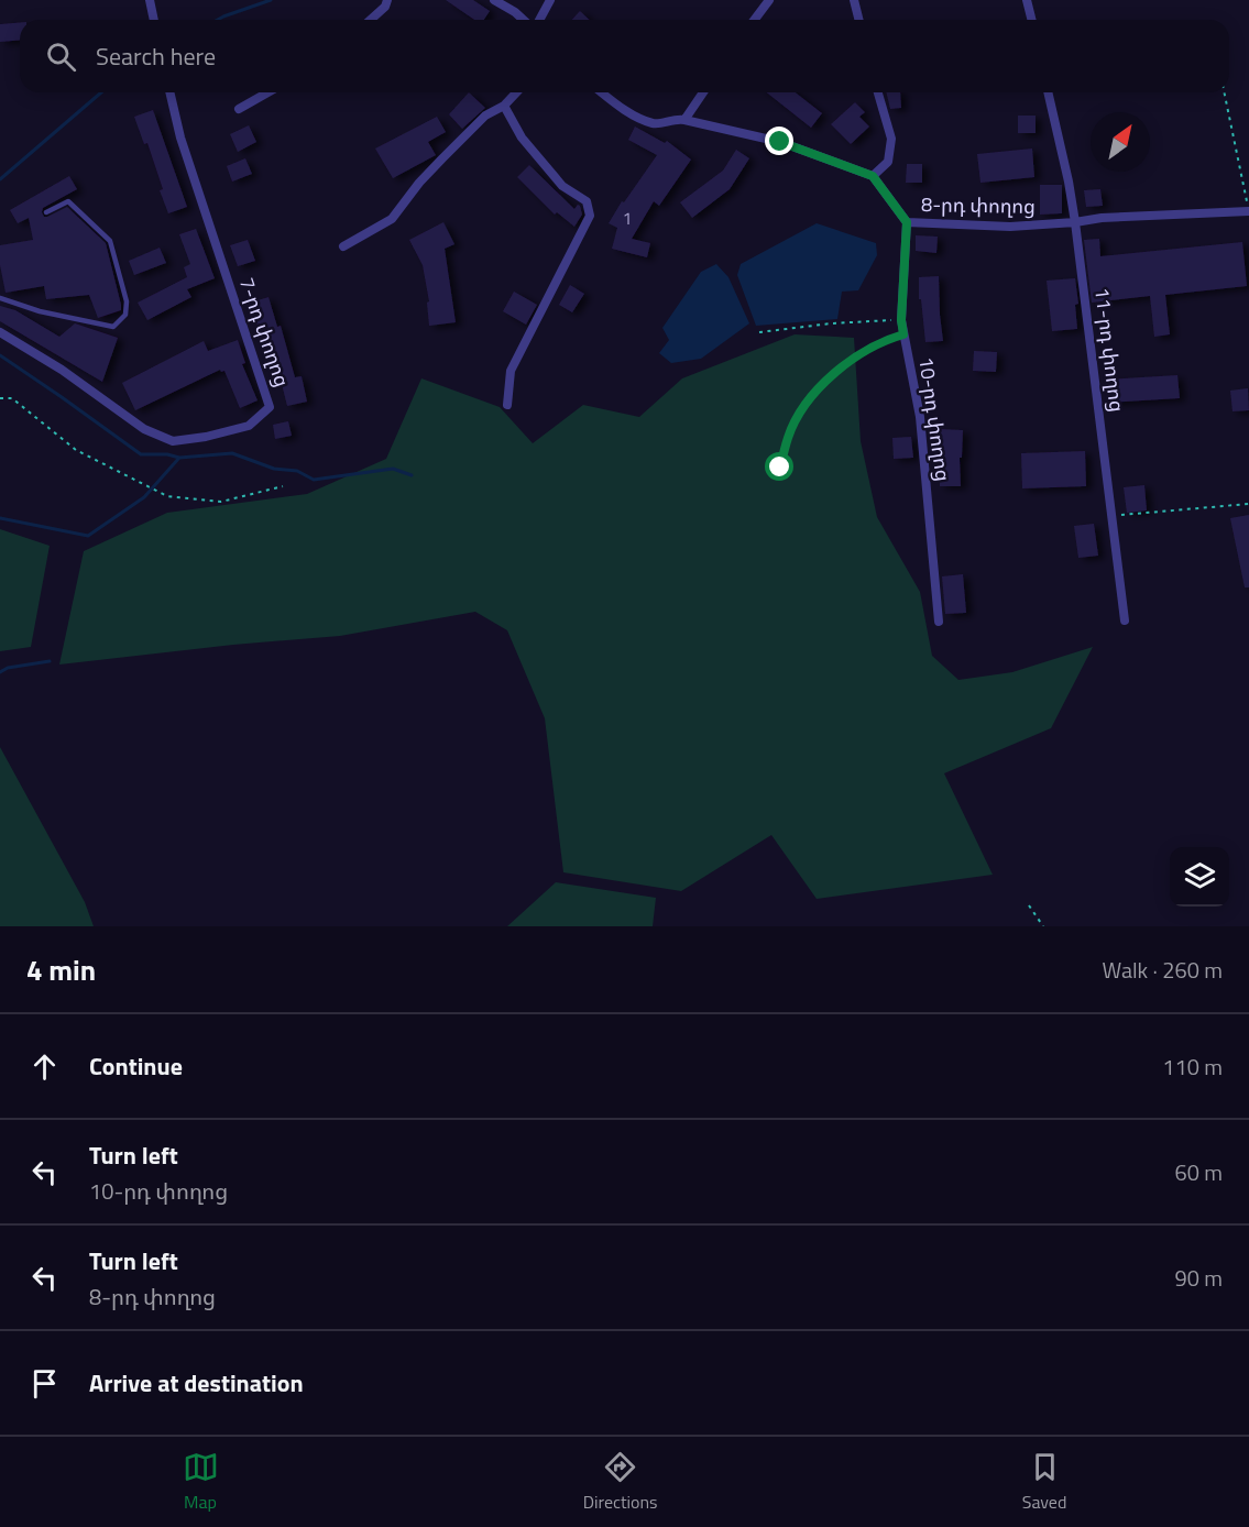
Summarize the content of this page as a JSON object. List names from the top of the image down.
{
  "streets": {
    "street": [
      "8-րդ փողոց",
      "7-րդ փողոց",
      "11-րդ փողոց",
      "10-րդ փողոց"
    ]
  },
  "crossings": [
    ["8-րդ փողոց", "11-րդ փողոց"],
    ["8-րդ փողոց", "10-րդ փողոց"]
  ],
  "house_numbers": ["1"],
  "north": "top right",
  "page": {
    "search": "Search here",
    "heading": ["4 min", "Walk · 260 m"],
    "list": [
      ["Continue", "110 m"],
      ["Turn left", "10-րդ փողոց", "60 m"],
      ["Turn left", "8-րդ փողոց", "90 m"],
      "Arrive at destination"
    ],
    "nav": ["Map", "Directions", "Saved"]
  }
}
